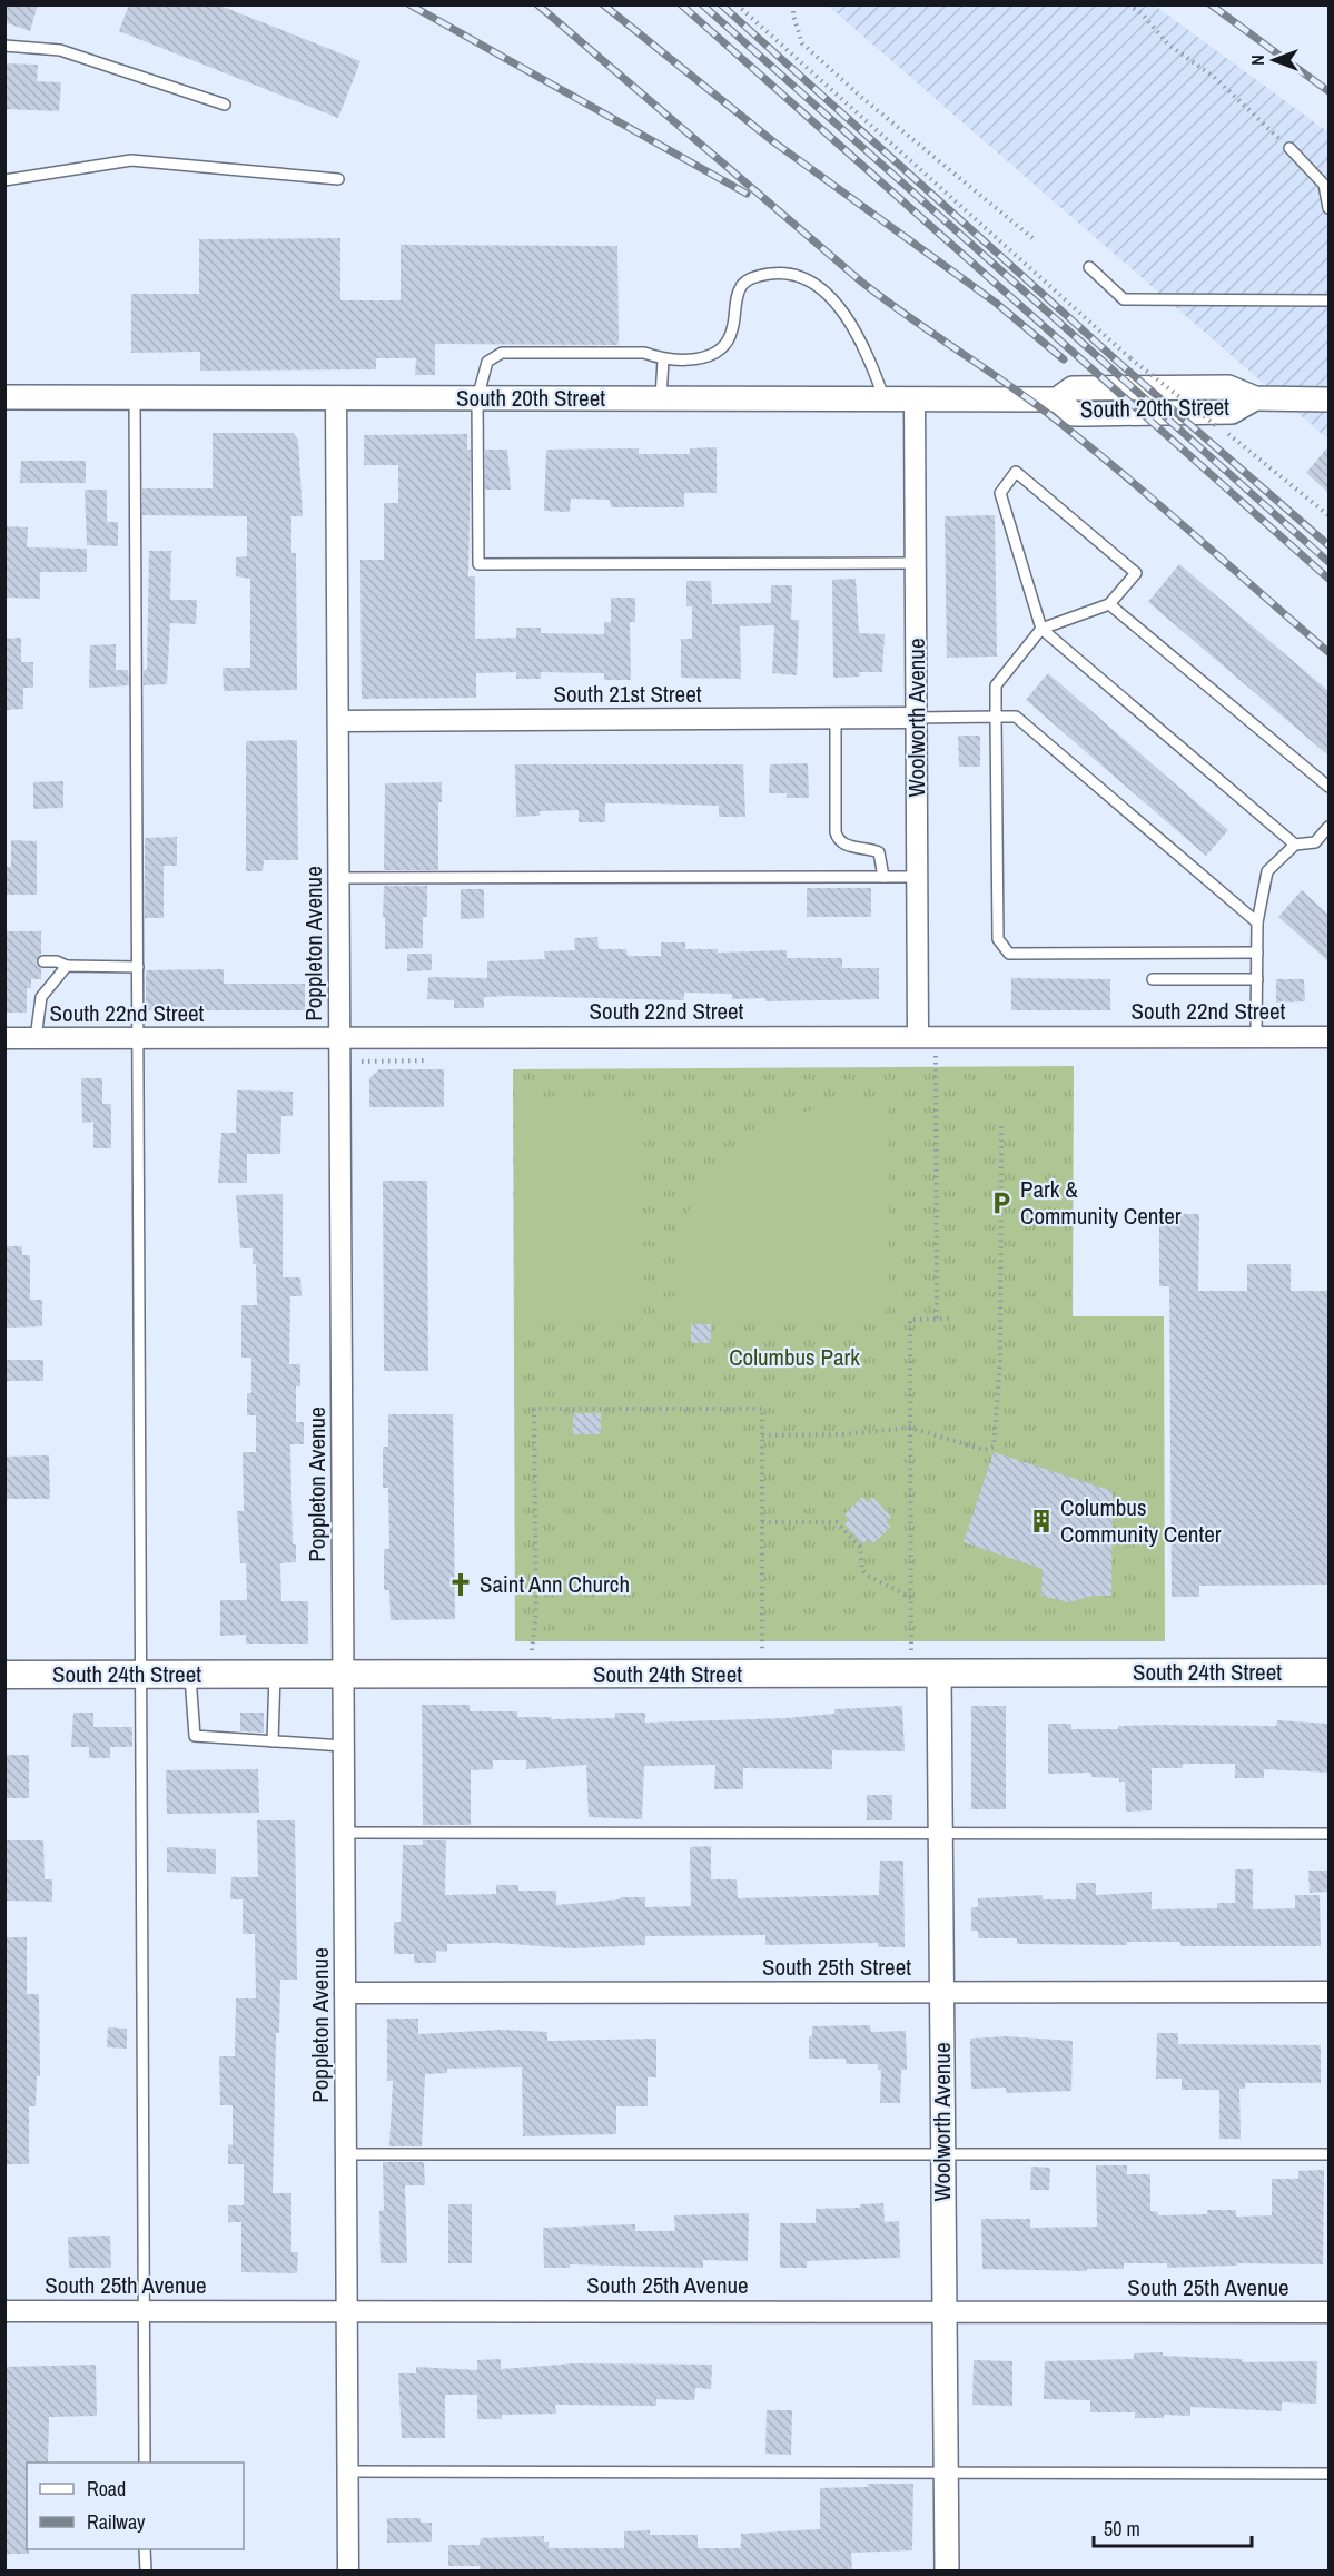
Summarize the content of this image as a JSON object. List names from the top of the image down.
{
  "streets": {
    "main road": ["South 24th Street"],
    "street": [
      "South 20th Street",
      "South 21st Street",
      "Woolworth Avenue",
      "Poppleton Avenue",
      "South 22nd Street",
      "South 25th Street",
      "South 25th Avenue"
    ]
  },
  "crossings": [
    ["South 20th Street", "Woolworth Avenue"],
    ["South 20th Street", "Poppleton Avenue"],
    ["South 21st Street", "Woolworth Avenue"],
    ["South 21st Street", "Poppleton Avenue"],
    ["Woolworth Avenue", "South 22nd Street"],
    ["Woolworth Avenue", "South 24th Street"],
    ["Woolworth Avenue", "South 25th Street"],
    ["Woolworth Avenue", "South 25th Avenue"],
    ["Poppleton Avenue", "South 22nd Street"],
    ["Poppleton Avenue", "South 24th Street"],
    ["Poppleton Avenue", "South 25th Street"],
    ["Poppleton Avenue", "South 25th Avenue"]
  ],
  "parks": ["Columbus Park"],
  "places": {
    "parking": ["Park & Community Center"],
    "building": ["Columbus Community Center"],
    "church": ["Saint Ann Church"]
  },
  "legend": ["Road", "Railway"],
  "scale_bar": "50 m",
  "north": "left"
}
